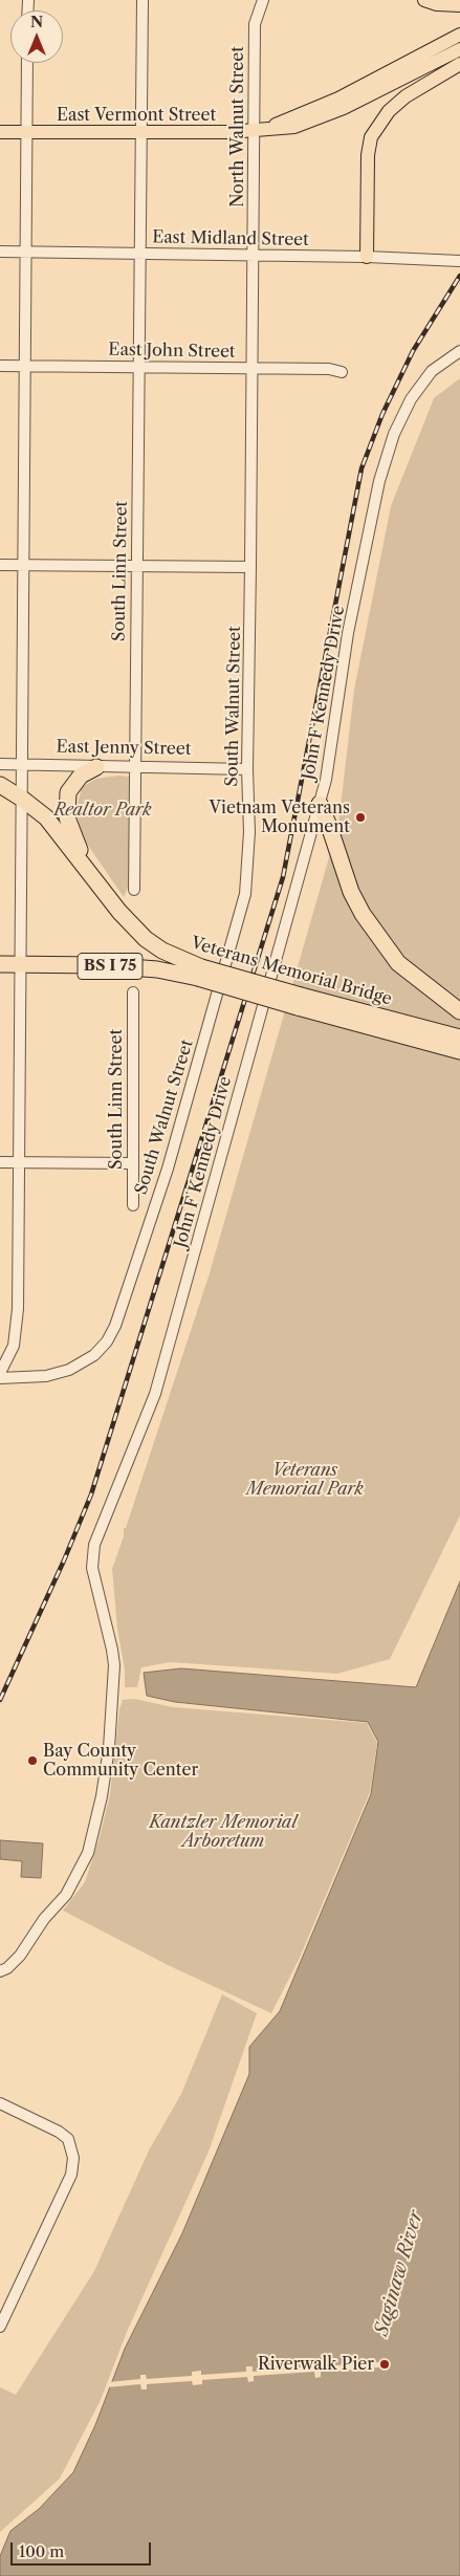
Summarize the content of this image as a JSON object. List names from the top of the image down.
{
  "streets": {
    "highway": ["BS I 75", "Veterans Memorial Bridge"],
    "main road": ["East Vermont Street"],
    "street": [
      "North Walnut Street",
      "East Midland Street",
      "East John Street",
      "South Linn Street",
      "John F Kennedy Drive",
      "South Walnut Street",
      "East Jenny Street"
    ]
  },
  "crossings": [
    ["East Vermont Street", "North Walnut Street"],
    ["East Vermont Street", "South Linn Street"],
    ["North Walnut Street", "East Midland Street"],
    ["North Walnut Street", "South Walnut Street"],
    ["East Midland Street", "South Linn Street"],
    ["East Midland Street", "South Walnut Street"],
    ["East John Street", "South Linn Street"],
    ["East John Street", "South Walnut Street"],
    ["South Linn Street", "East Jenny Street"],
    ["South Walnut Street", "East Jenny Street"],
    ["BS I 75", "Veterans Memorial Bridge"]
  ],
  "water": ["Saginaw River"],
  "parks": ["Realtor Park", "Veterans Memorial Park", "Kantzler Memorial Arboretum"],
  "places": ["Vietnam Veterans Monument", "Bay County Community Center", "Riverwalk Pier"],
  "scale_bar": "100 m",
  "north": "top"
}
